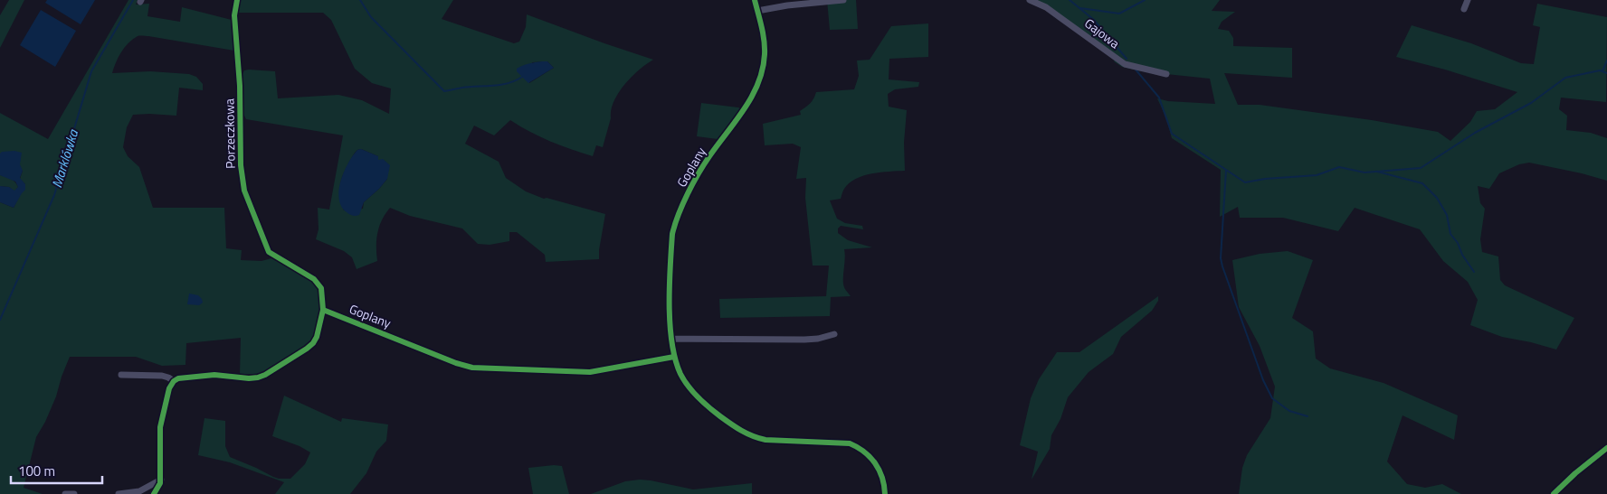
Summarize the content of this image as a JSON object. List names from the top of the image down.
{
  "streets": {
    "street": ["Gajowa", "Porzeczkowa", "Goplany"]
  },
  "crossings": [
    ["Porzeczkowa", "Goplany"]
  ],
  "water": ["Marklówka"],
  "scale_bar": "100 m"
}
